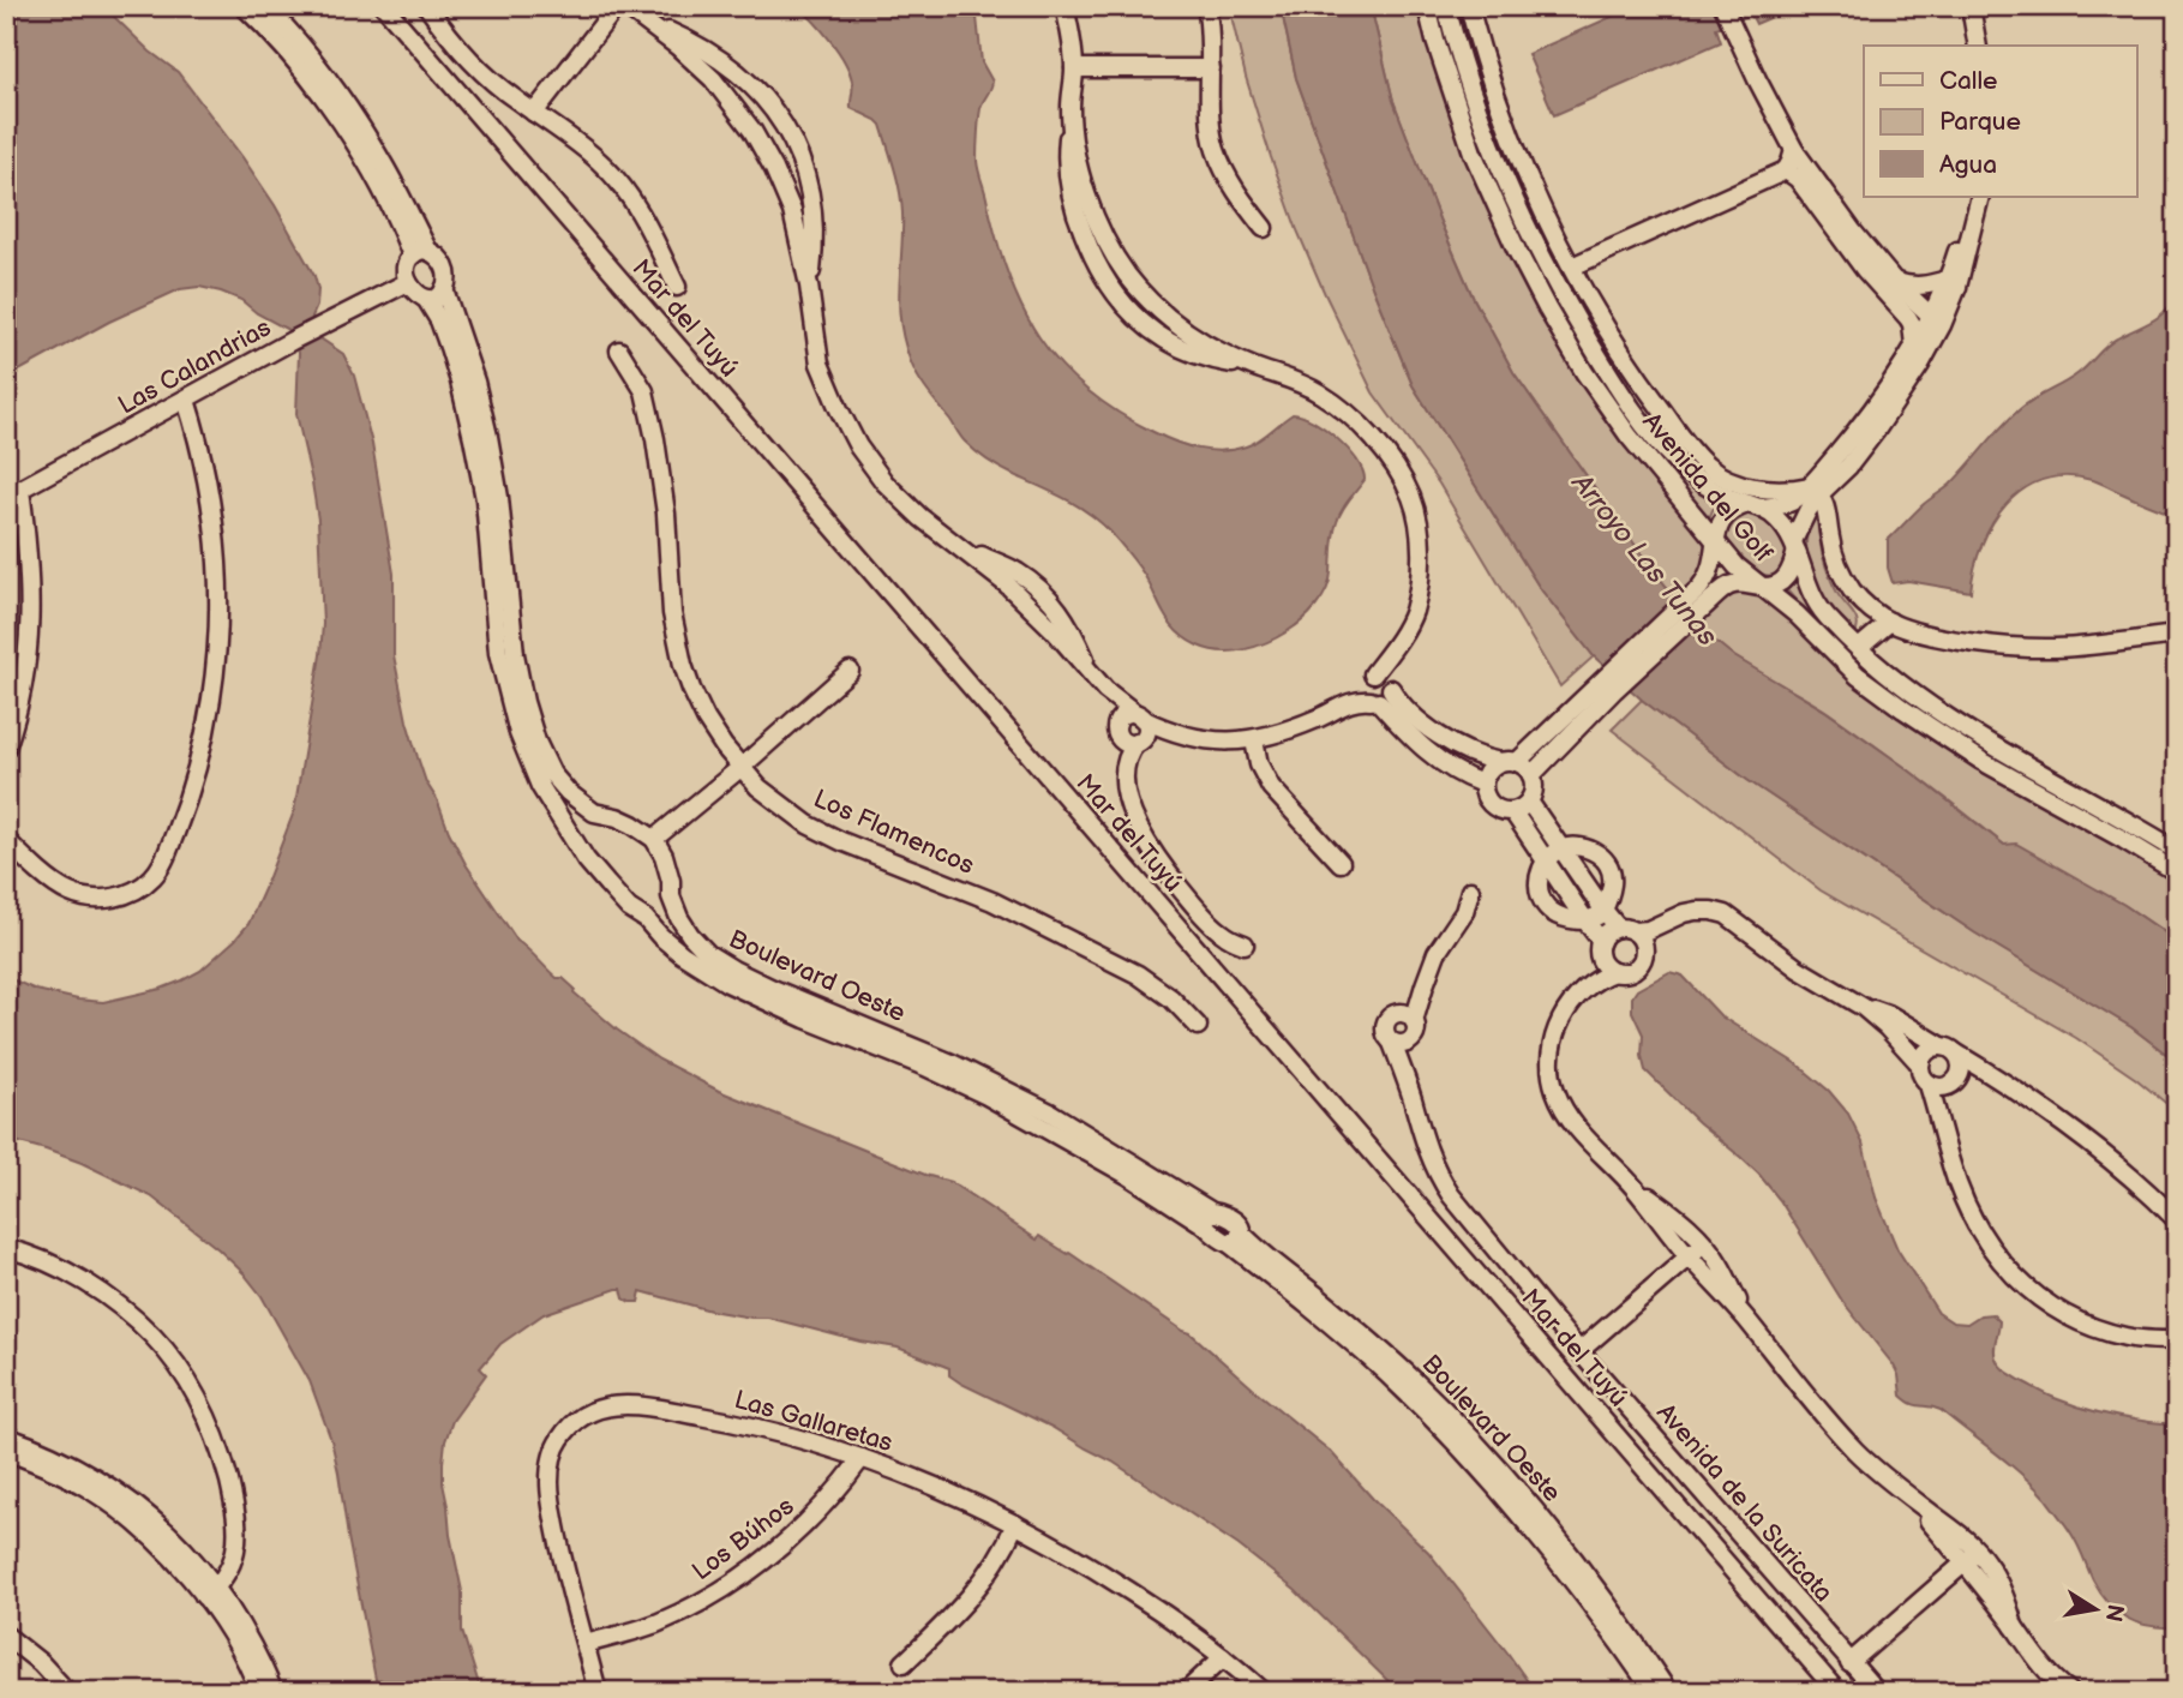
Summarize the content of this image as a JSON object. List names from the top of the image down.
{
  "streets": {
    "street": [
      "Mar del Tuyú",
      "Las Calandrias",
      "Avenida del Golf",
      "Los Flamencos",
      "Boulevard Oeste",
      "Las Gallaretas",
      "Avenida de la Suricata",
      "Los Búhos"
    ]
  },
  "crossings": [
    ["Las Calandrias", "Boulevard Oeste"],
    ["Las Gallaretas", "Los Búhos"]
  ],
  "water": ["Arroyo Las Tunas"],
  "legend": ["Calle", "Parque", "Agua"],
  "north": "right"
}
